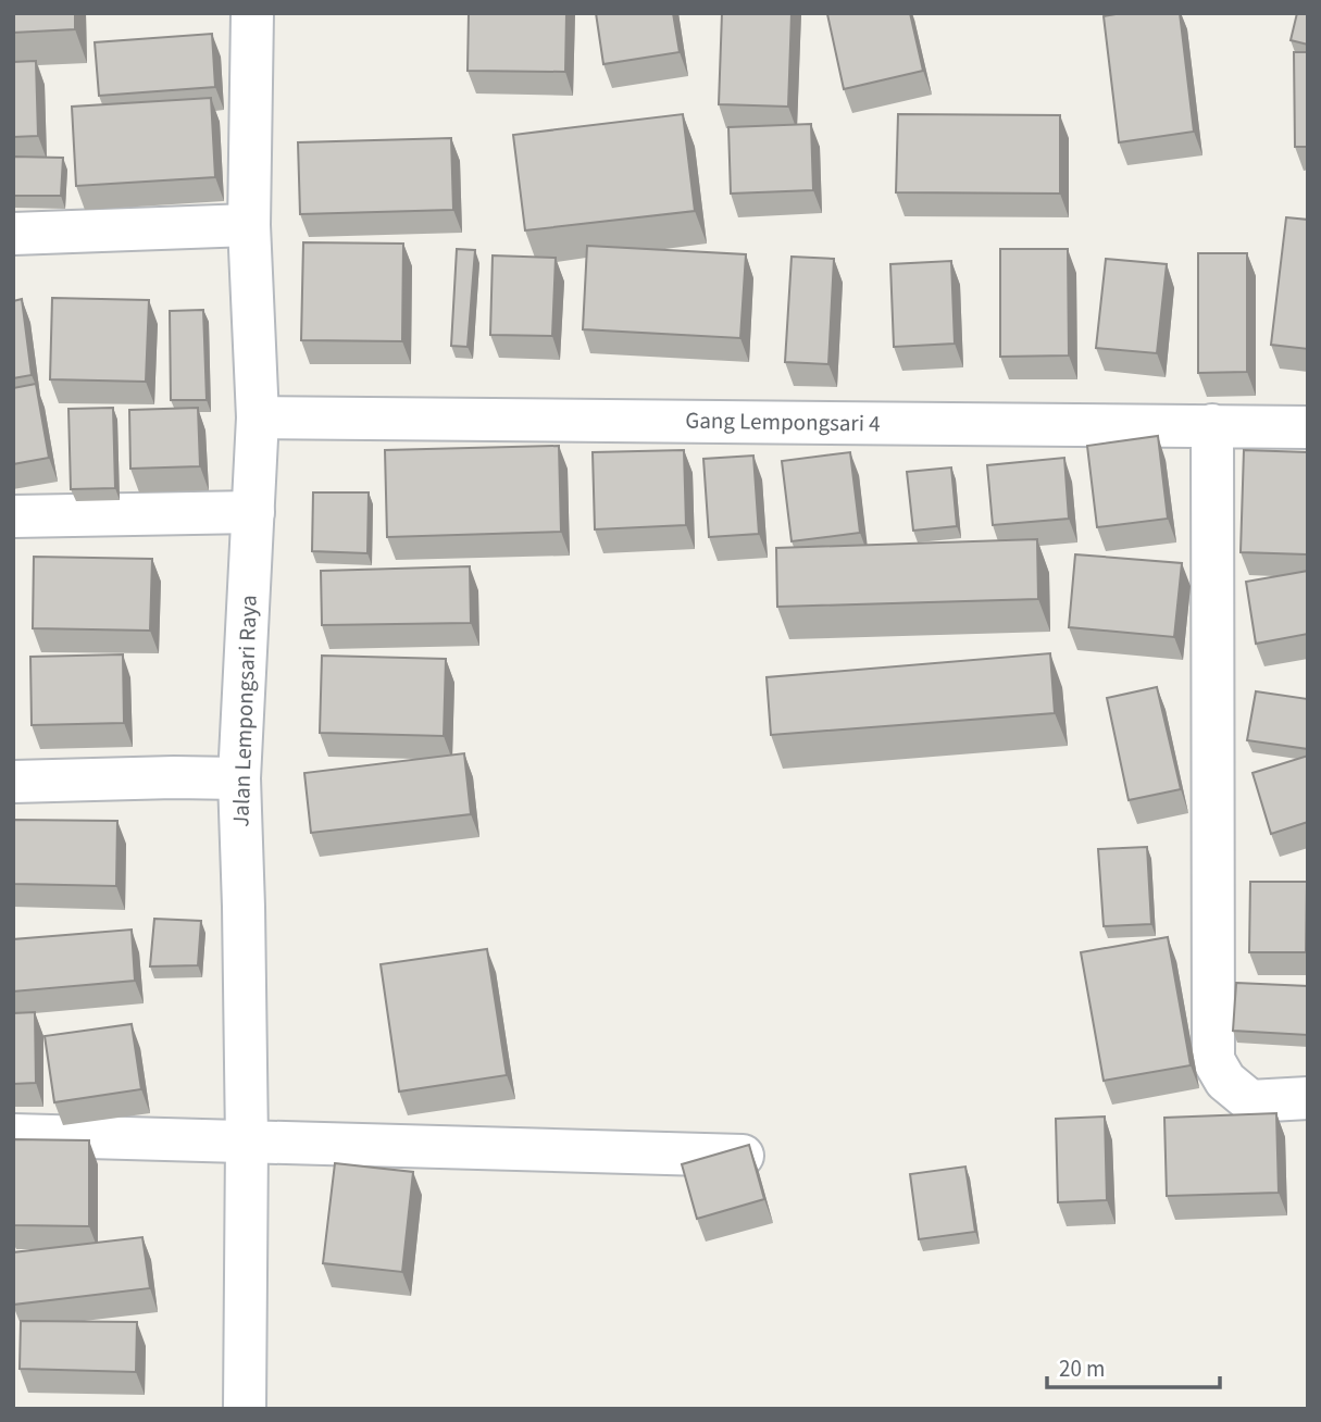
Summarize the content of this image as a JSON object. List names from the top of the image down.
{
  "streets": {
    "street": ["Gang Lempongsari 4", "Jalan Lempongsari Raya"]
  },
  "crossings": [
    ["Gang Lempongsari 4", "Jalan Lempongsari Raya"]
  ],
  "scale_bar": "20 m"
}
